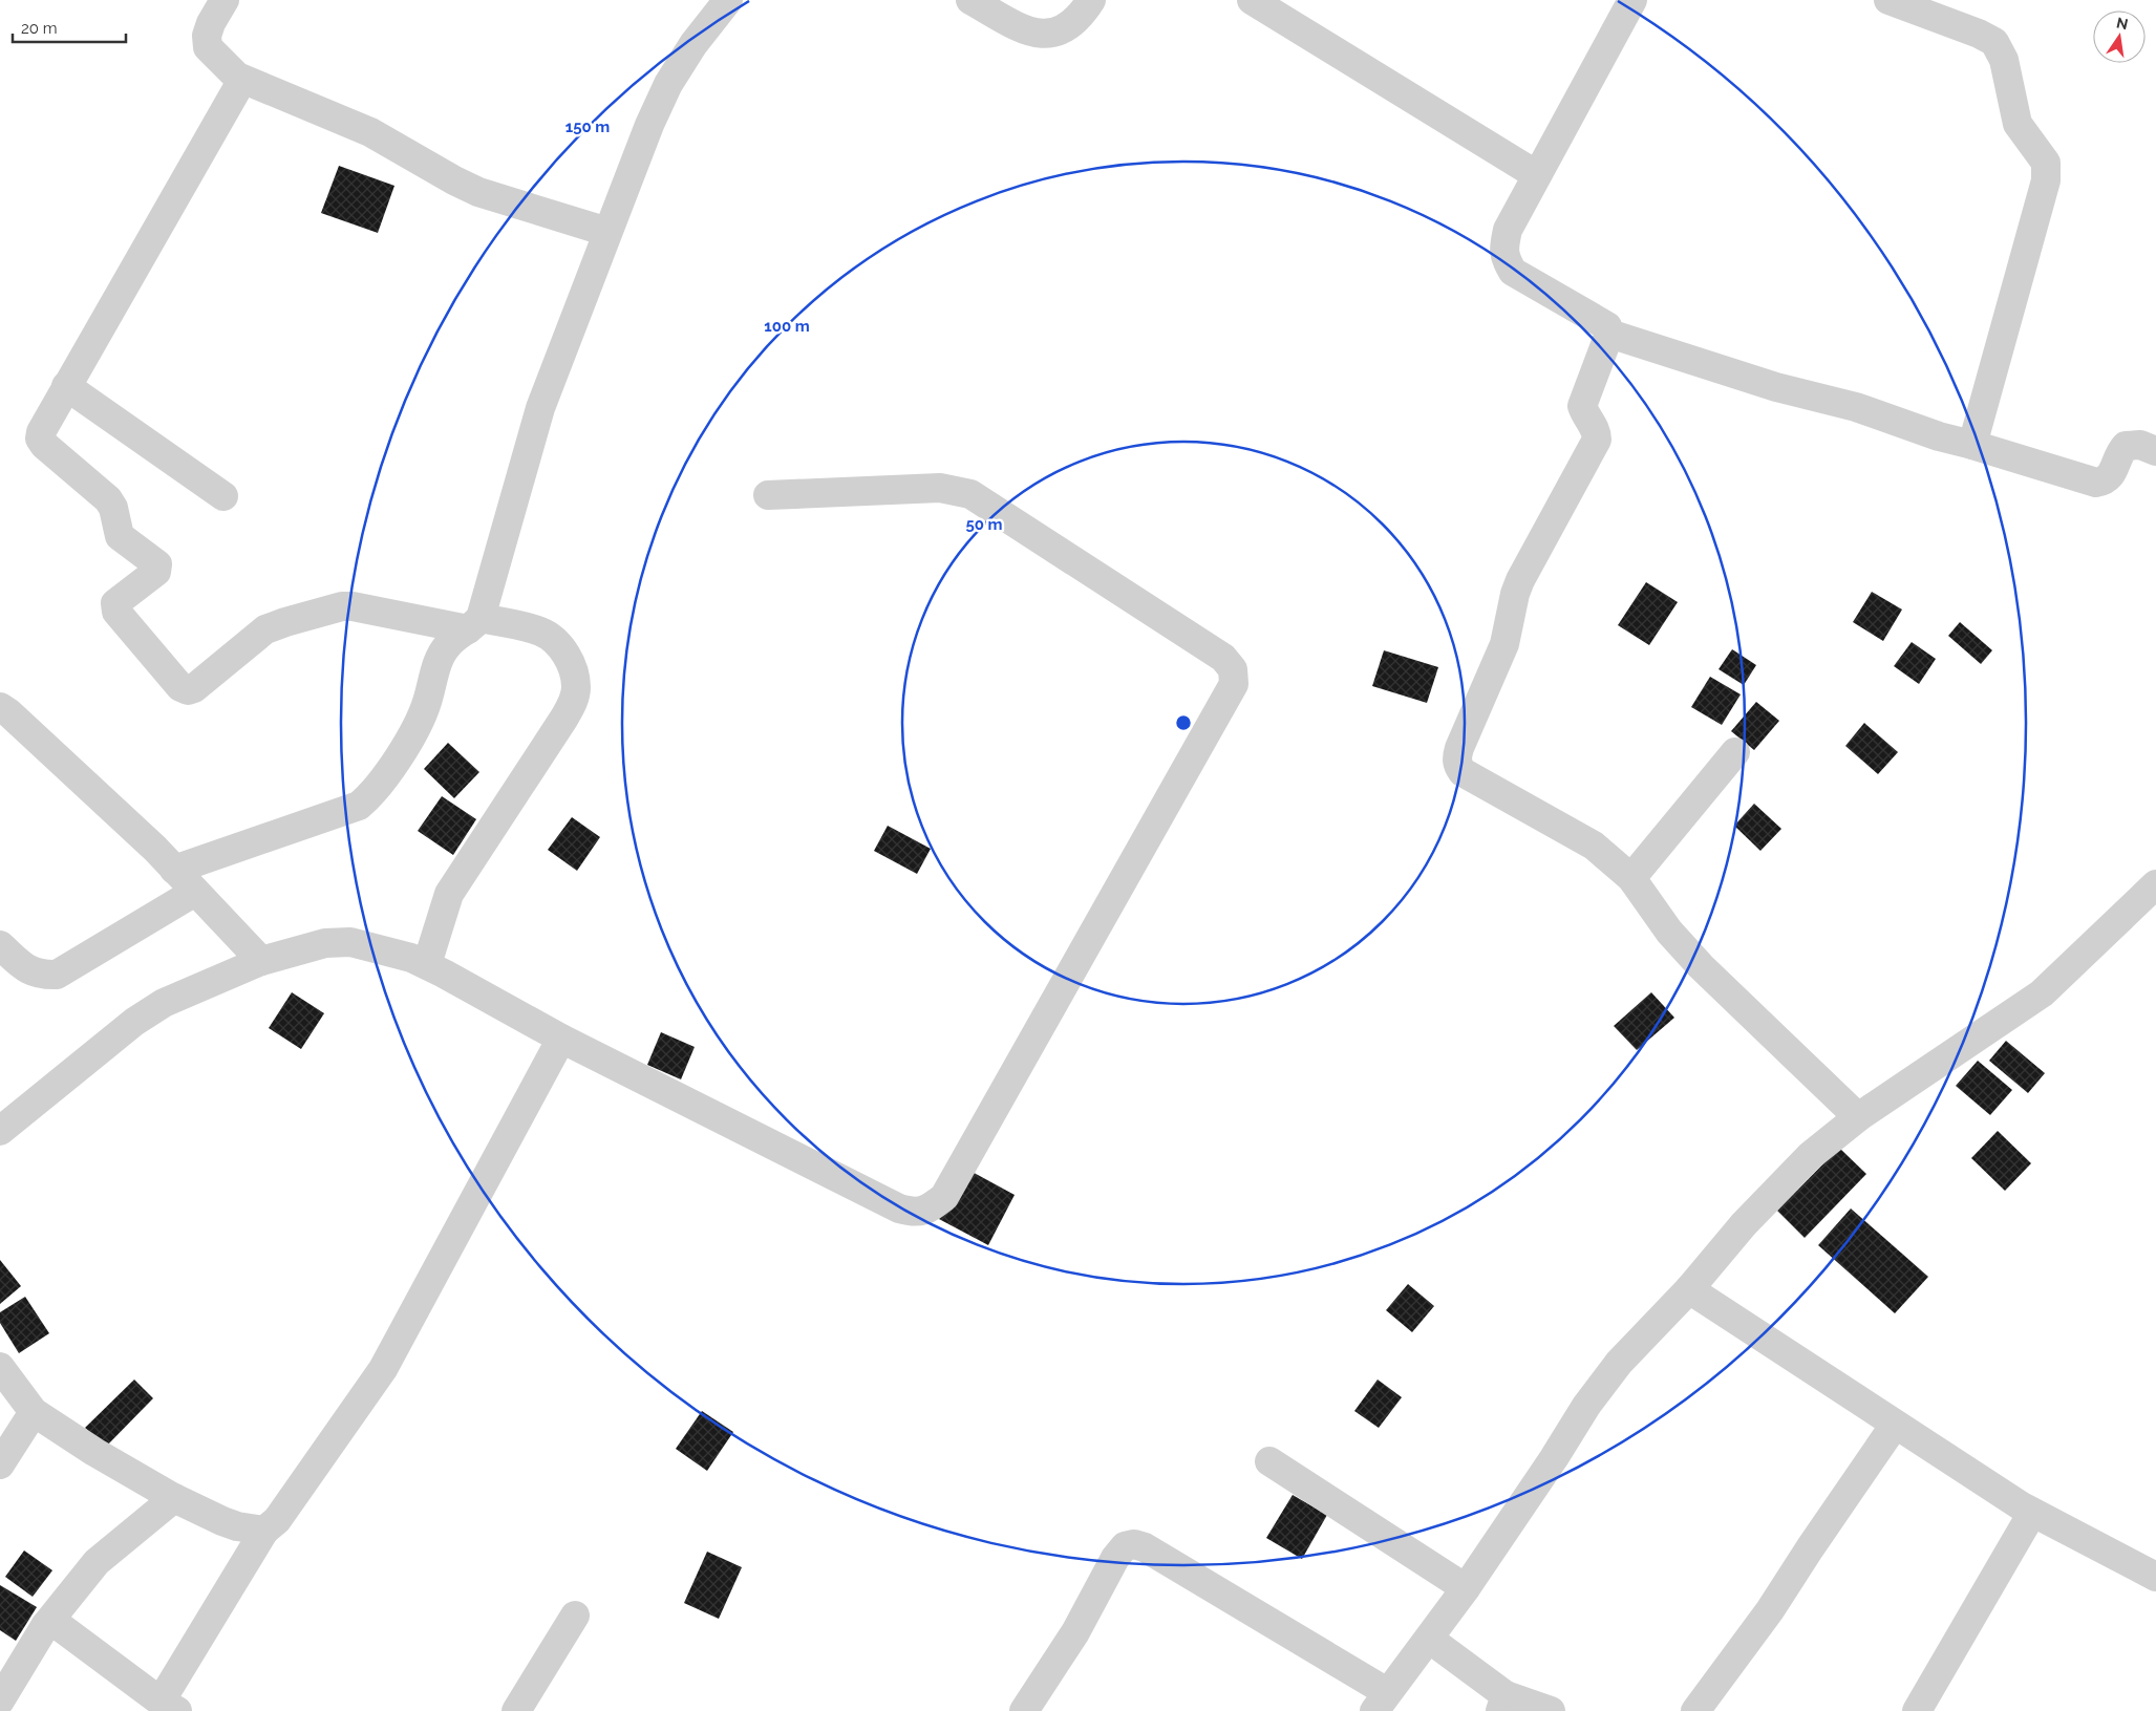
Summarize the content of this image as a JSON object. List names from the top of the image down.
{
  "scale_bar": "20 m",
  "north": "top",
  "rings": ["150 m", "100 m", "50 m"]
}
